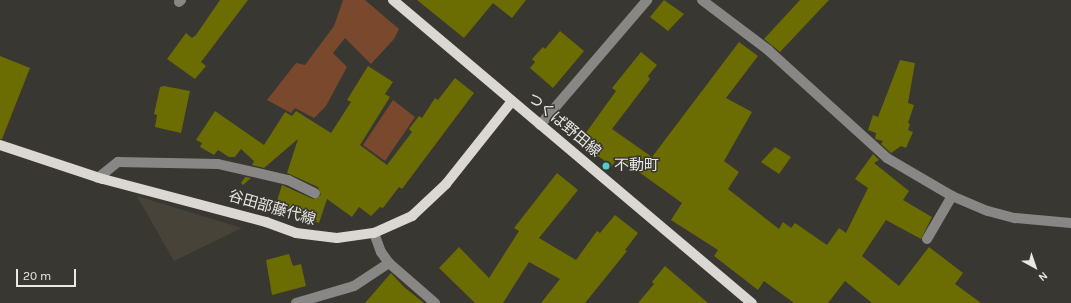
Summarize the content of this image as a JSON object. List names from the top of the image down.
{
  "streets": {
    "main road": ["つくば野田線", "谷田部藤代線"]
  },
  "crossings": [
    ["つくば野田線", "谷田部藤代線"]
  ],
  "places": ["不動町"],
  "scale_bar": "20 m",
  "north": "bottom right"
}
